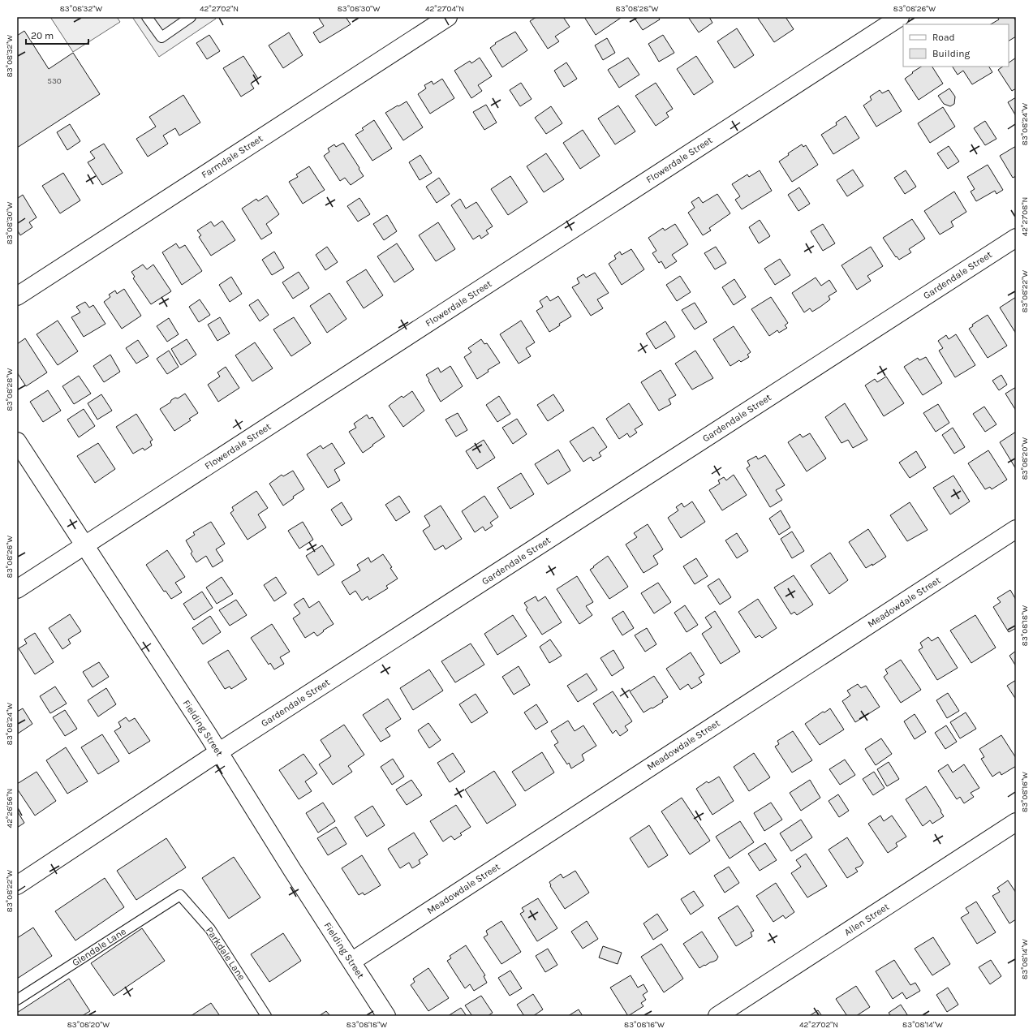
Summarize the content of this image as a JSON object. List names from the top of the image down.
{
  "streets": {
    "street": [
      "Farmdale Street",
      "Flowerdale Street",
      "Gardendale Street",
      "Meadowdale Street",
      "Fielding Street",
      "Allen Street"
    ],
    "lane": ["Glendale Lane", "Parkdale Lane"]
  },
  "crossings": [
    ["Flowerdale Street", "Fielding Street"],
    ["Gardendale Street", "Fielding Street"],
    ["Meadowdale Street", "Fielding Street"],
    ["Glendale Lane", "Parkdale Lane"]
  ],
  "house_numbers": ["530"],
  "legend": ["Road", "Building"],
  "scale_bar": "20 m",
  "coordinates": [
    "83°08'32\"W",
    "42°27'02\"N",
    "83°08'30\"W",
    "42°27'04\"N",
    "83°08'28\"W",
    "83°08'26\"W",
    "83°08'24\"W",
    "42°27'08\"N",
    "83°08'22\"W",
    "83°08'20\"W",
    "83°08'18\"W",
    "83°08'16\"W",
    "42°26'56\"N",
    "83°08'14\"W"
  ]
}
